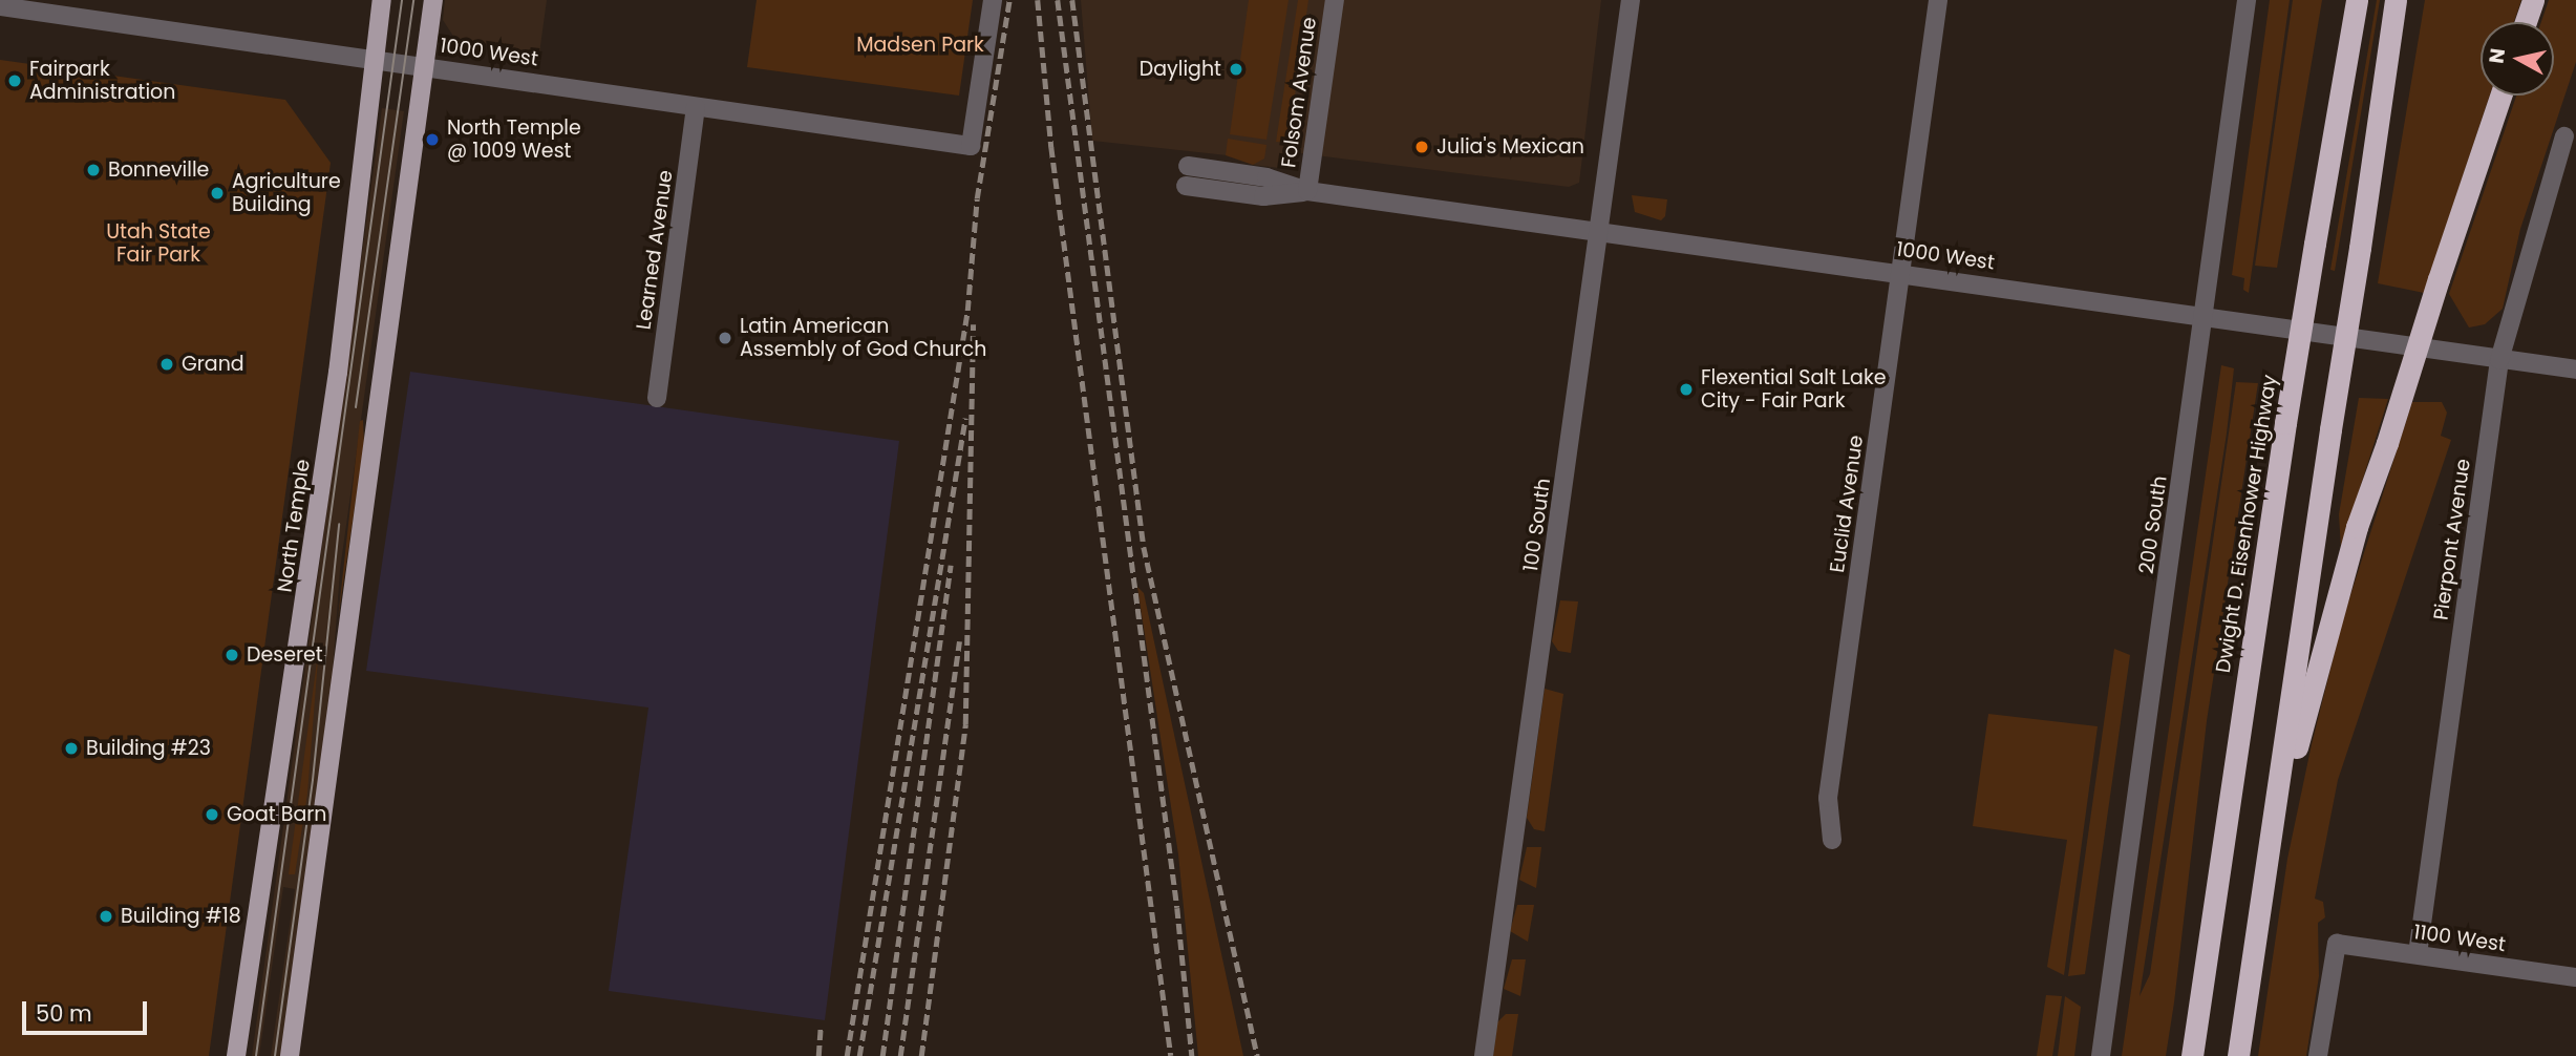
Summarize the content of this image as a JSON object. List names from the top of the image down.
{
  "streets": {
    "highway": ["Dwight D. Eisenhower Highway"],
    "main road": ["North Temple"],
    "street": [
      "1000 West",
      "Folsom Avenue",
      "Learned Avenue",
      "Euclid Avenue",
      "100 South",
      "200 South",
      "Pierpont Avenue",
      "1100 West"
    ]
  },
  "crossings": [
    ["1000 West", "Folsom Avenue"],
    ["1000 West", "Learned Avenue"],
    ["1000 West", "Euclid Avenue"],
    ["1000 West", "100 South"],
    ["1000 West", "200 South"],
    ["1000 West", "North Temple"],
    ["1000 West", "Pierpont Avenue"],
    ["Pierpont Avenue", "1100 West"]
  ],
  "parks": ["Madsen Park", "Utah State Fair Park"],
  "places": [
    "Daylight",
    "Fairpark Administration",
    "North Temple @ 1009 West",
    "Julia's Mexican",
    "Bonneville",
    "Agriculture Building",
    "Latin American Assembly of God Church",
    "Grand",
    "Flexential Salt Lake City - Fair Park",
    "Deseret",
    "Building #23",
    "Goat Barn",
    "Building #18"
  ],
  "scale_bar": "50 m",
  "north": "left"
}
